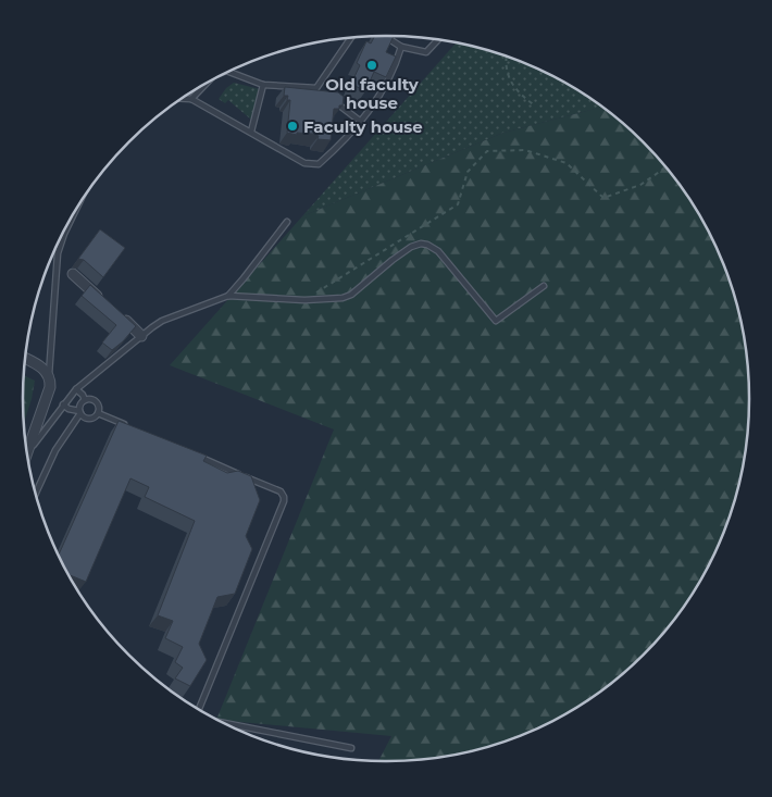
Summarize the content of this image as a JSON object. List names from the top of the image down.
{
  "places": ["Old faculty house", "Faculty house"]
}
